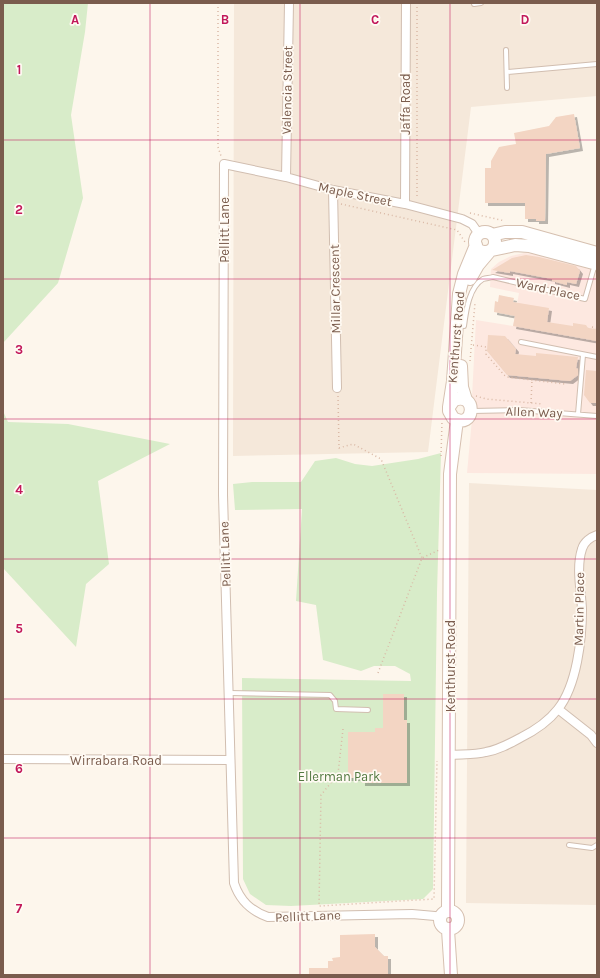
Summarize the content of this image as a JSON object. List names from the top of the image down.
{
  "streets": {
    "main road": ["Kenthurst Road"],
    "street": [
      "Valencia Street",
      "Jaffa Road",
      "Maple Street",
      "Pellitt Lane",
      "Millar Crescent",
      "Martin Place",
      "Wirrabara Road"
    ],
    "lane": ["Ward Place", "Allen Way"]
  },
  "crossings": [
    ["Valencia Street", "Maple Street"],
    ["Jaffa Road", "Maple Street"],
    ["Maple Street", "Pellitt Lane"],
    ["Maple Street", "Millar Crescent"],
    ["Maple Street", "Kenthurst Road"],
    ["Pellitt Lane", "Kenthurst Road"],
    ["Pellitt Lane", "Wirrabara Road"],
    ["Ward Place", "Kenthurst Road"],
    ["Kenthurst Road", "Allen Way"],
    ["Kenthurst Road", "Martin Place"]
  ],
  "parks": ["Ellerman Park"],
  "grid": {
    "columns": [
      "A",
      "B",
      "C",
      "D"
    ],
    "rows": [
      "1",
      "2",
      "3",
      "4",
      "5",
      "6",
      "7"
    ]
  }
}
